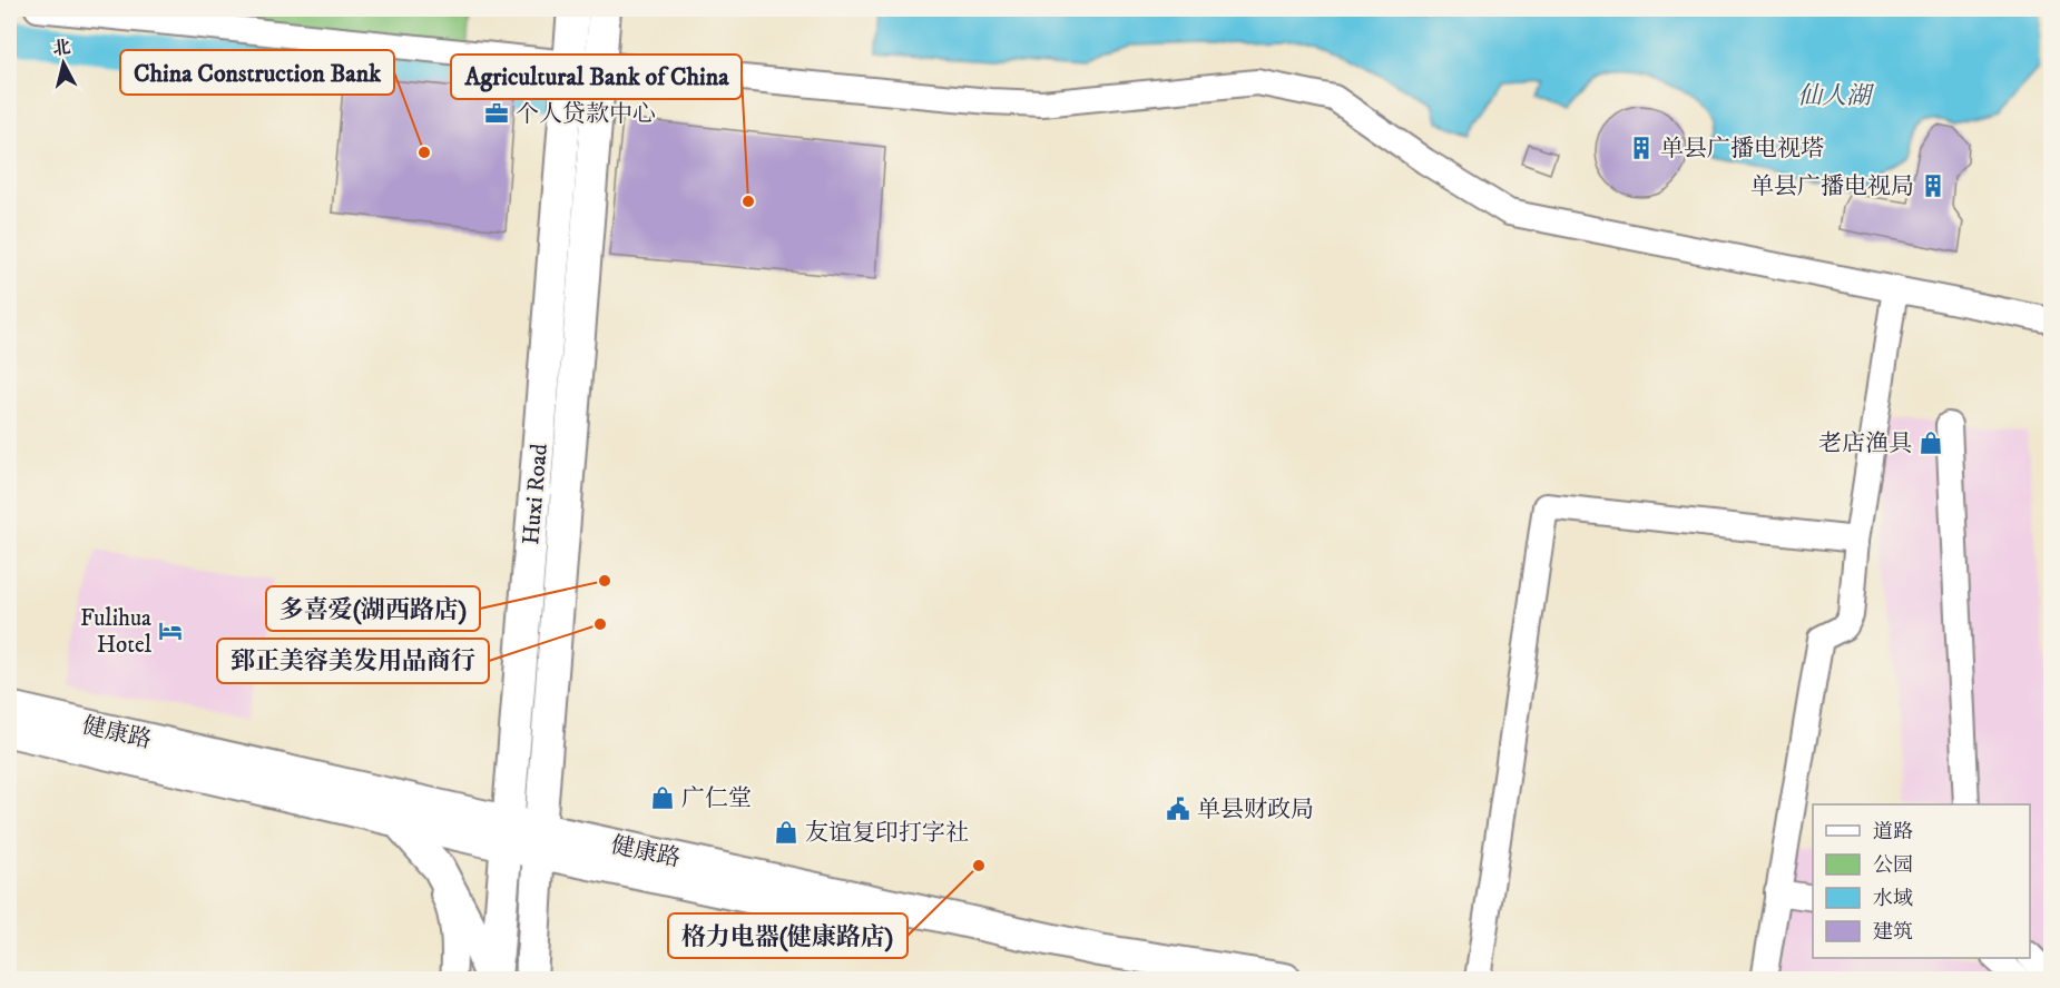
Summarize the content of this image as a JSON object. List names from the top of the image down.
{
  "streets": {
    "main road": ["Huxi Road", "健康路"]
  },
  "crossings": [
    ["Huxi Road", "健康路"]
  ],
  "water": ["仙人湖"],
  "places": {
    "office": ["个人贷款中心"],
    "building": ["单县广播电视塔", "单县广播电视局"],
    "other": [
      "China Construction Bank",
      "Agricultural Bank of China",
      "多喜爱(湖西路店)",
      "郅正美容美发用品商行",
      "格力电器(健康路店)"
    ],
    "shop": ["老店渔具", "广仁堂", "友谊复印打字社"],
    "hotel": ["Fulihua Hotel"],
    "public building": ["单县财政局"]
  },
  "legend": [
    "道路",
    "公园",
    "水域",
    "建筑"
  ],
  "north": "top"
}
